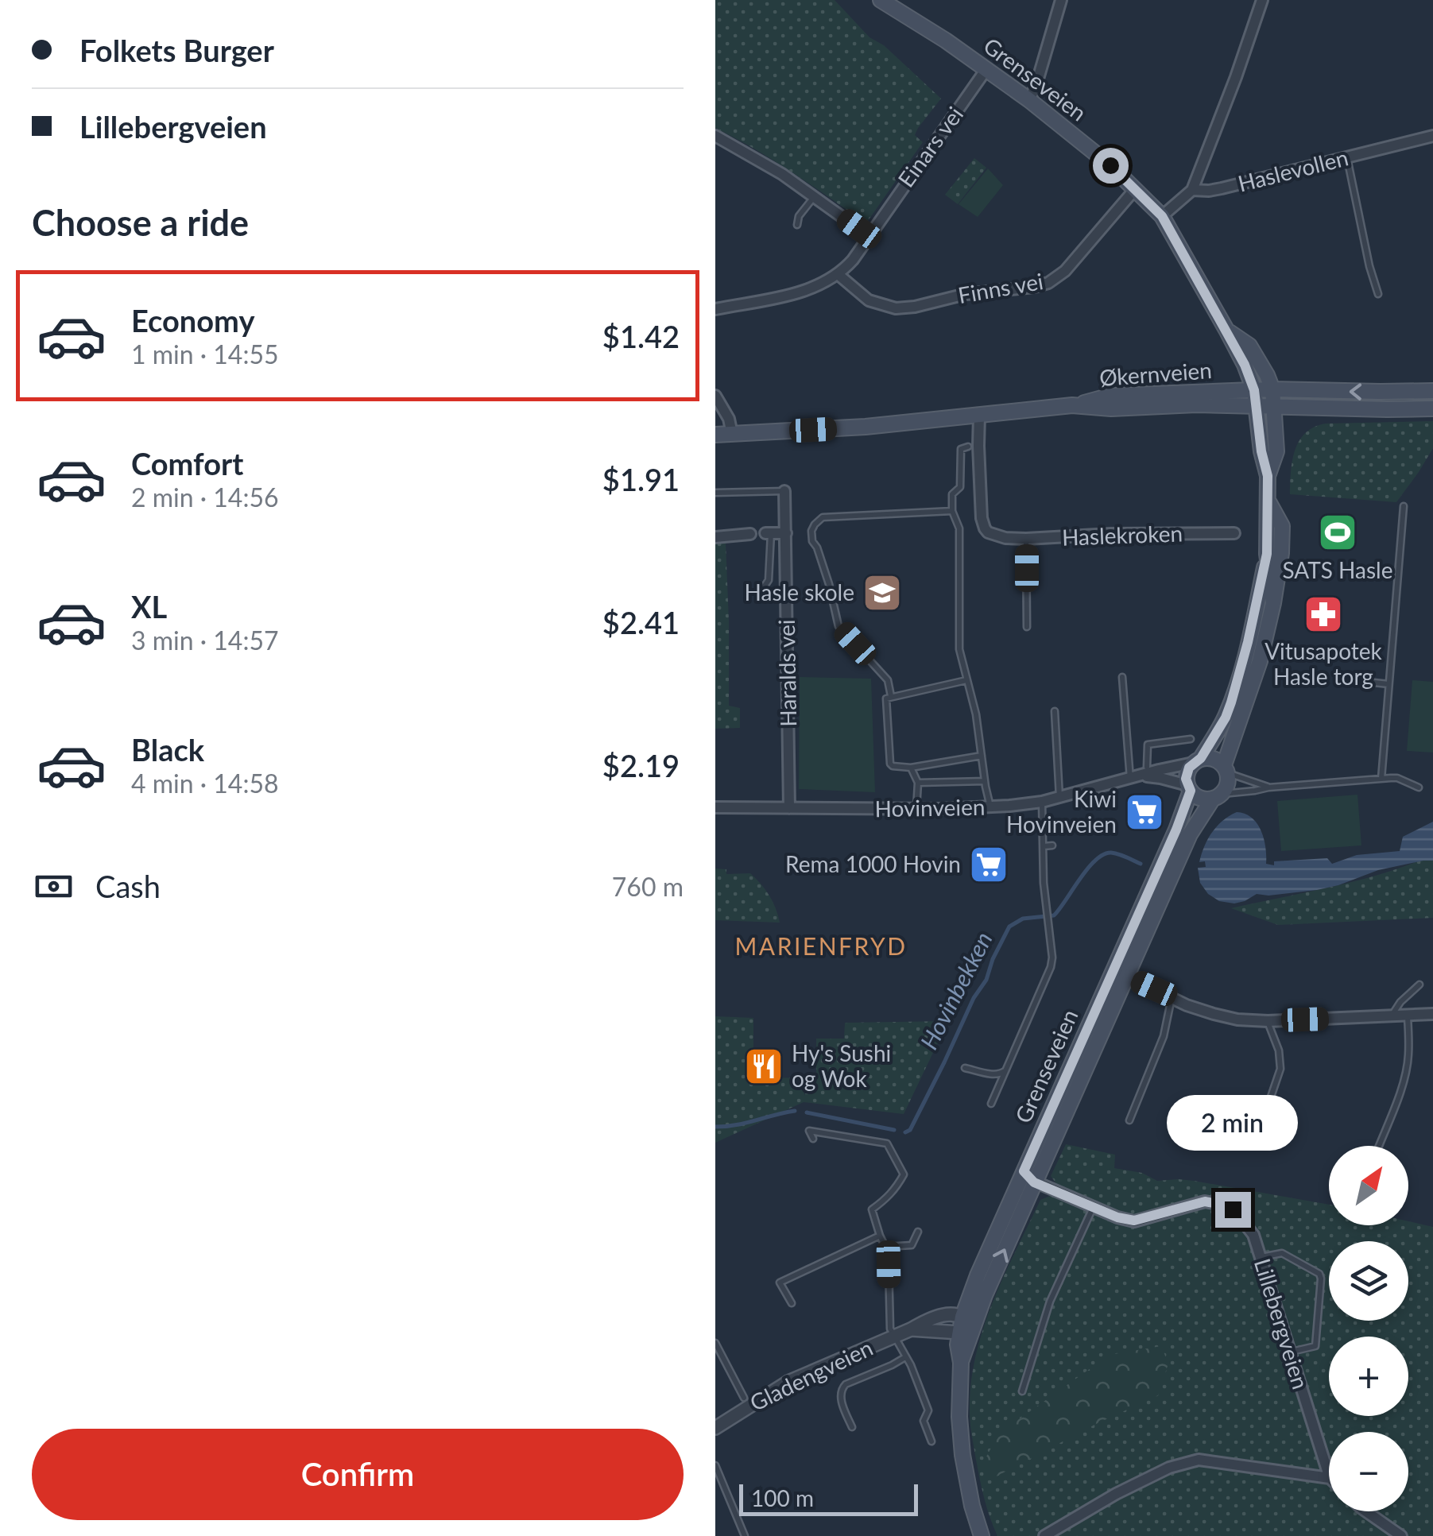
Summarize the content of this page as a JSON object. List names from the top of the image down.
{
  "streets": {
    "main road": ["Grenseveien", "Økernveien"],
    "street": [
      "Einars vei",
      "Haslevollen",
      "Finns vei",
      "Haslekroken",
      "Haralds vei",
      "Hovinveien",
      "Lillebergveien",
      "Gladengveien"
    ]
  },
  "crossings": [
    ["Grenseveien", "Einars vei"],
    ["Grenseveien", "Finns vei"],
    ["Grenseveien", "Økernveien"],
    ["Grenseveien", "Hovinveien"],
    ["Grenseveien", "Lillebergveien"],
    ["Grenseveien", "Gladengveien"],
    ["Einars vei", "Finns vei"],
    ["Økernveien", "Haslekroken"],
    ["Haralds vei", "Hovinveien"]
  ],
  "districts": ["MARIENFRYD"],
  "water": ["Hovinbekken"],
  "places": {
    "sports": ["SATS Hasle"],
    "school or university": ["Hasle skole"],
    "pharmacy": ["Vitusapotek Hasle torg"],
    "supermarket": ["Kiwi Hovinveien", "Rema 1000 Hovin"],
    "restaurant": ["Hy's Sushi og Wok"]
  },
  "scale_bar": "100 m",
  "north": "top right",
  "page": {
    "banner": ["Folkets Burger", "Lillebergveien"],
    "heading": "Choose a ride",
    "list": [
      {
        "name": "Economy",
        "note": "1 min · 14:55",
        "value": "$1.42"
      },
      {
        "name": "Comfort",
        "note": "2 min · 14:56",
        "value": "$1.91"
      },
      {
        "name": "XL",
        "note": "3 min · 14:57",
        "value": "$2.41"
      },
      {
        "name": "Black",
        "note": "4 min · 14:58",
        "value": "$2.19"
      }
    ],
    "pay": ["Cash", "760 m"],
    "bubble": "2 min",
    "map_buttons": ["+", "−"],
    "buttons": "Confirm",
    "scale": "100 m"
  }
}
